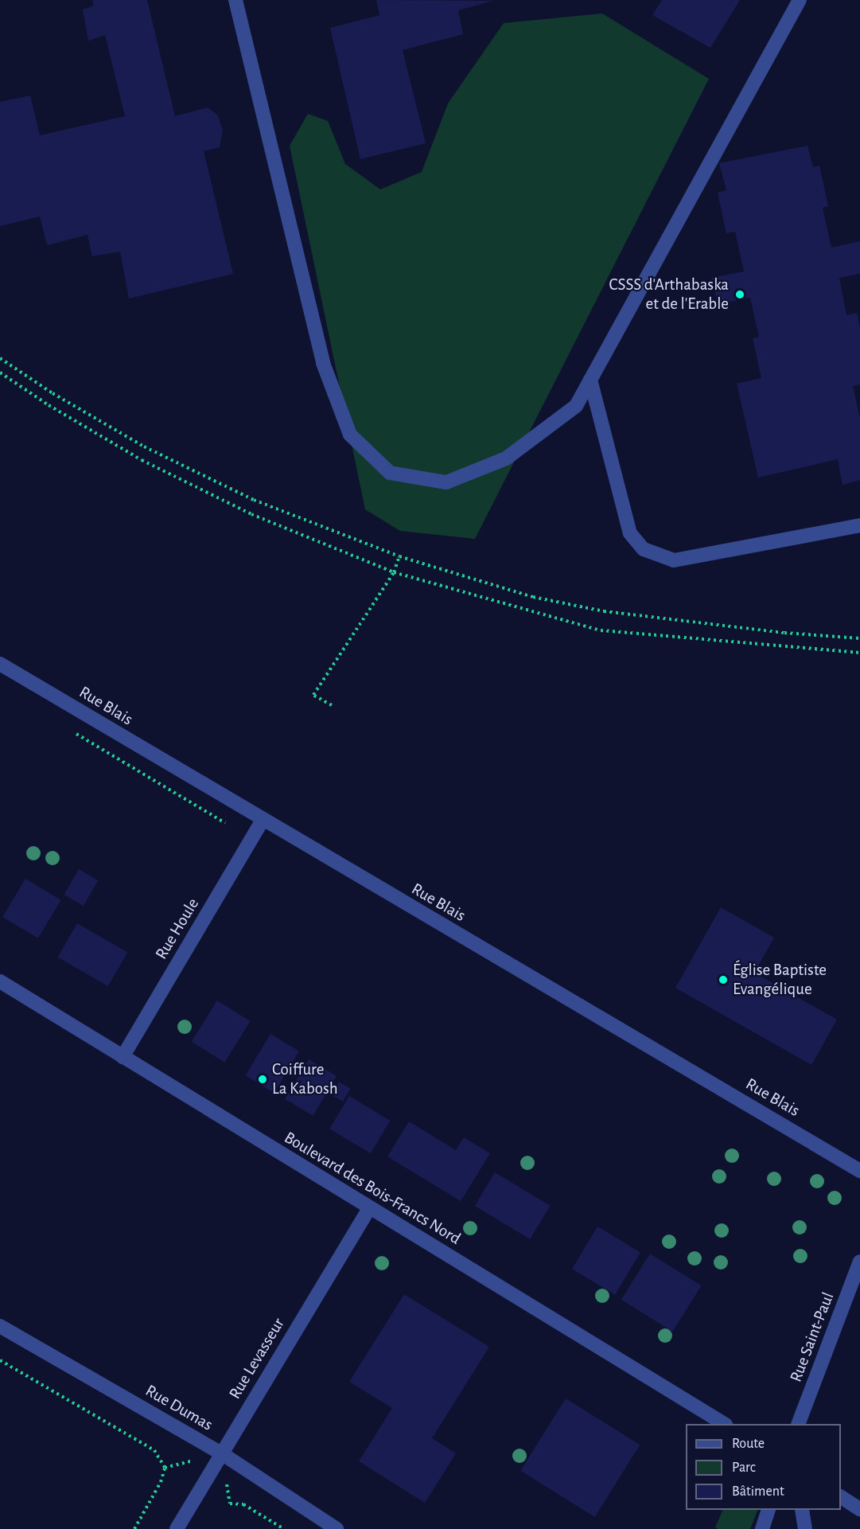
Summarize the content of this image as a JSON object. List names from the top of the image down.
{
  "streets": {
    "street": [
      "Rue Blais",
      "Rue Houle",
      "Boulevard des Bois-Francs Nord",
      "Rue Saint-Paul",
      "Rue Levasseur",
      "Rue Dumas"
    ]
  },
  "crossings": [
    ["Rue Blais", "Rue Houle"],
    ["Rue Houle", "Boulevard des Bois-Francs Nord"],
    ["Boulevard des Bois-Francs Nord", "Rue Levasseur"],
    ["Rue Levasseur", "Rue Dumas"]
  ],
  "places": ["CSSS d'Arthabaska et de l'Erable", "Église Baptiste Evangélique", "Coiffure La Kabosh"],
  "legend": ["Route", "Parc", "Bâtiment"]
}
